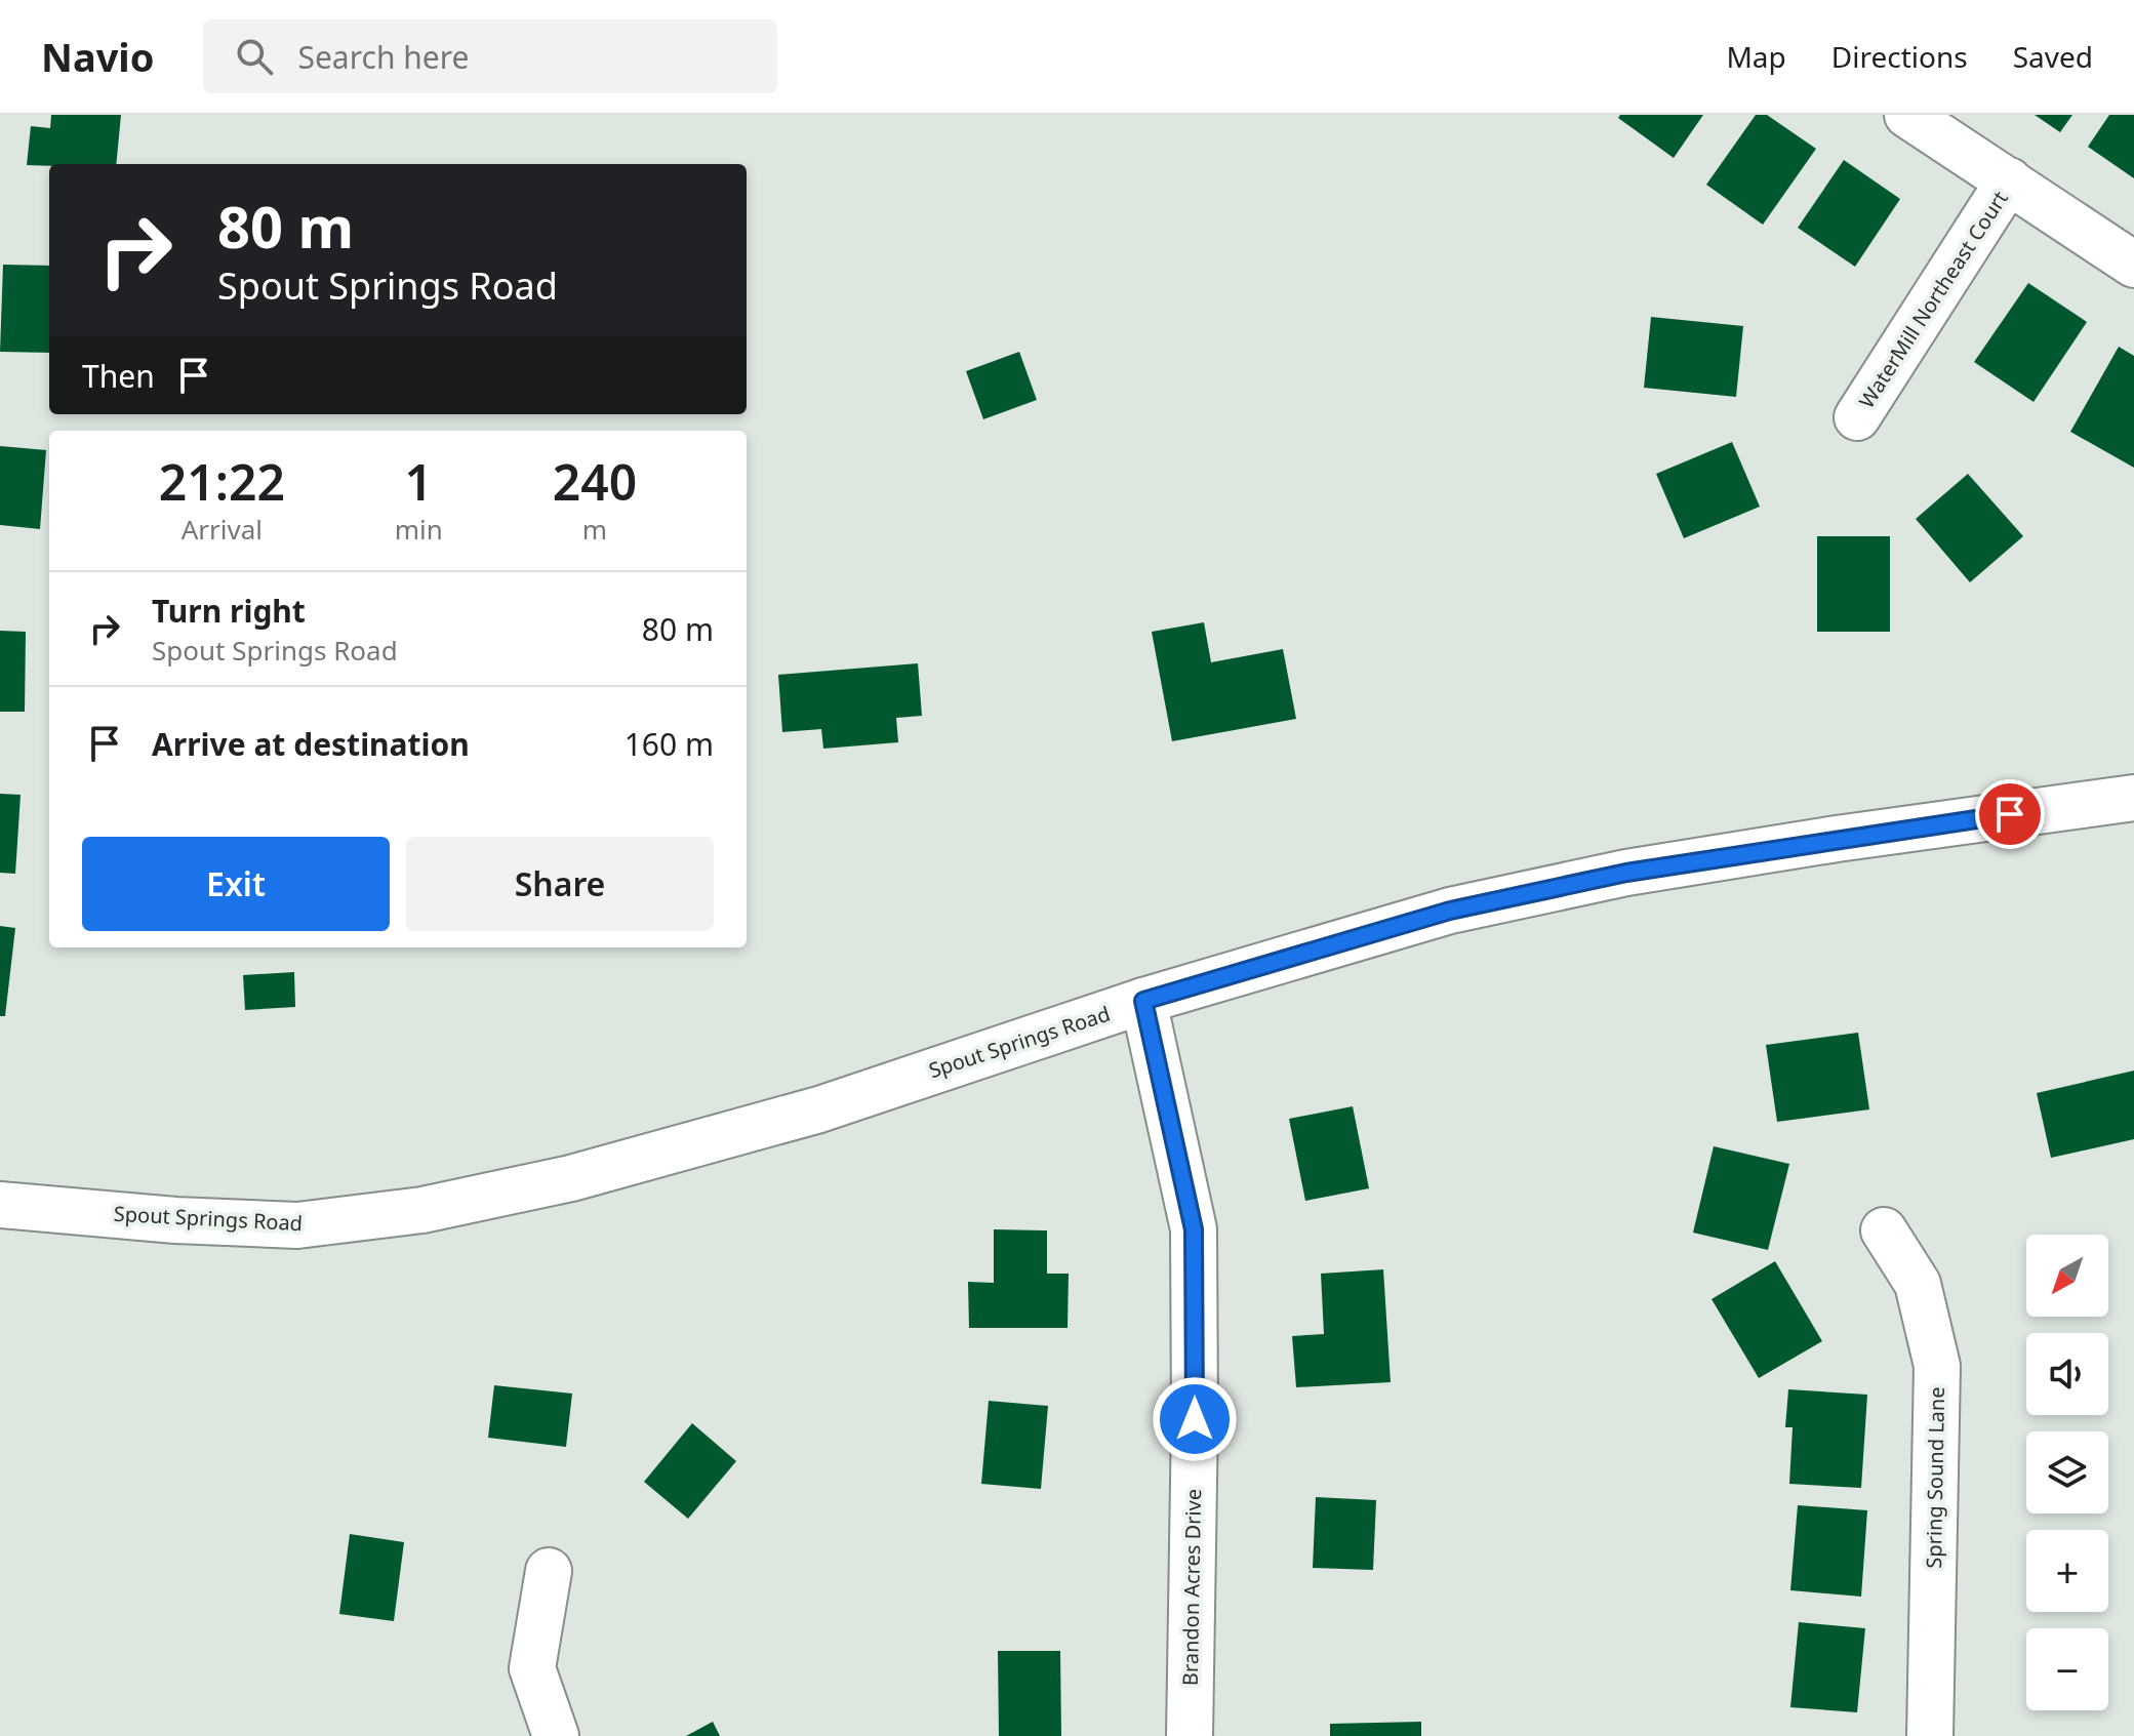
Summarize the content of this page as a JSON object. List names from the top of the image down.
{
  "streets": {
    "street": [
      "WaterMill Northeast Court",
      "Spout Springs Road",
      "Spring Sound Lane",
      "Brandon Acres Drive"
    ]
  },
  "crossings": [
    ["Spout Springs Road", "Brandon Acres Drive"]
  ],
  "north": "bottom left",
  "page": {
    "header": "Navio",
    "search": "Search here",
    "nav": ["Map", "Directions", "Saved"],
    "turn": ["80 m", "Spout Springs Road"],
    "then": "Then",
    "eta": [
      "21:22",
      "Arrival",
      "1",
      "min",
      "240",
      "m"
    ],
    "list": [
      {
        "name": "Turn right",
        "note": "Spout Springs Road",
        "value": "80 m"
      },
      {
        "name": "Arrive at destination",
        "value": "160 m"
      }
    ],
    "buttons": ["Exit", "Share"],
    "map_buttons": ["+", "−"]
  }
}
